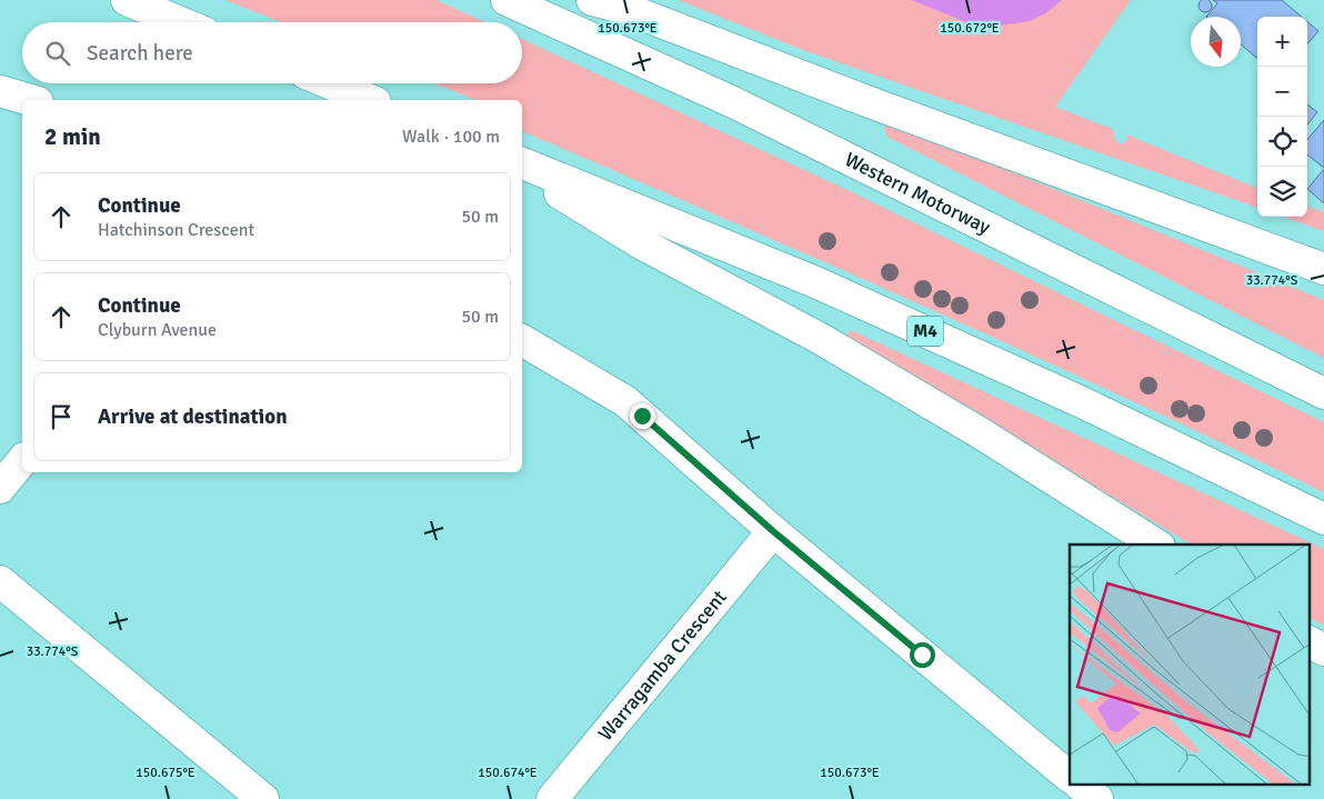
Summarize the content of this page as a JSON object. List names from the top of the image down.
{
  "streets": {
    "main road": ["Western Motorway", "M4", "Warragamba Crescent"]
  },
  "north": "bottom",
  "page": {
    "map_buttons": ["+", "−"],
    "search": "Search here",
    "heading": ["2 min", "Walk · 100 m"],
    "list": [
      ["Continue", "Hatchinson Crescent", "50 m"],
      ["Continue", "Clyburn Avenue", "50 m"],
      "Arrive at destination"
    ]
  },
  "coordinates": [
    "150.673°E",
    "150.672°E",
    "33.774°S",
    "150.675°E",
    "150.674°E"
  ]
}
